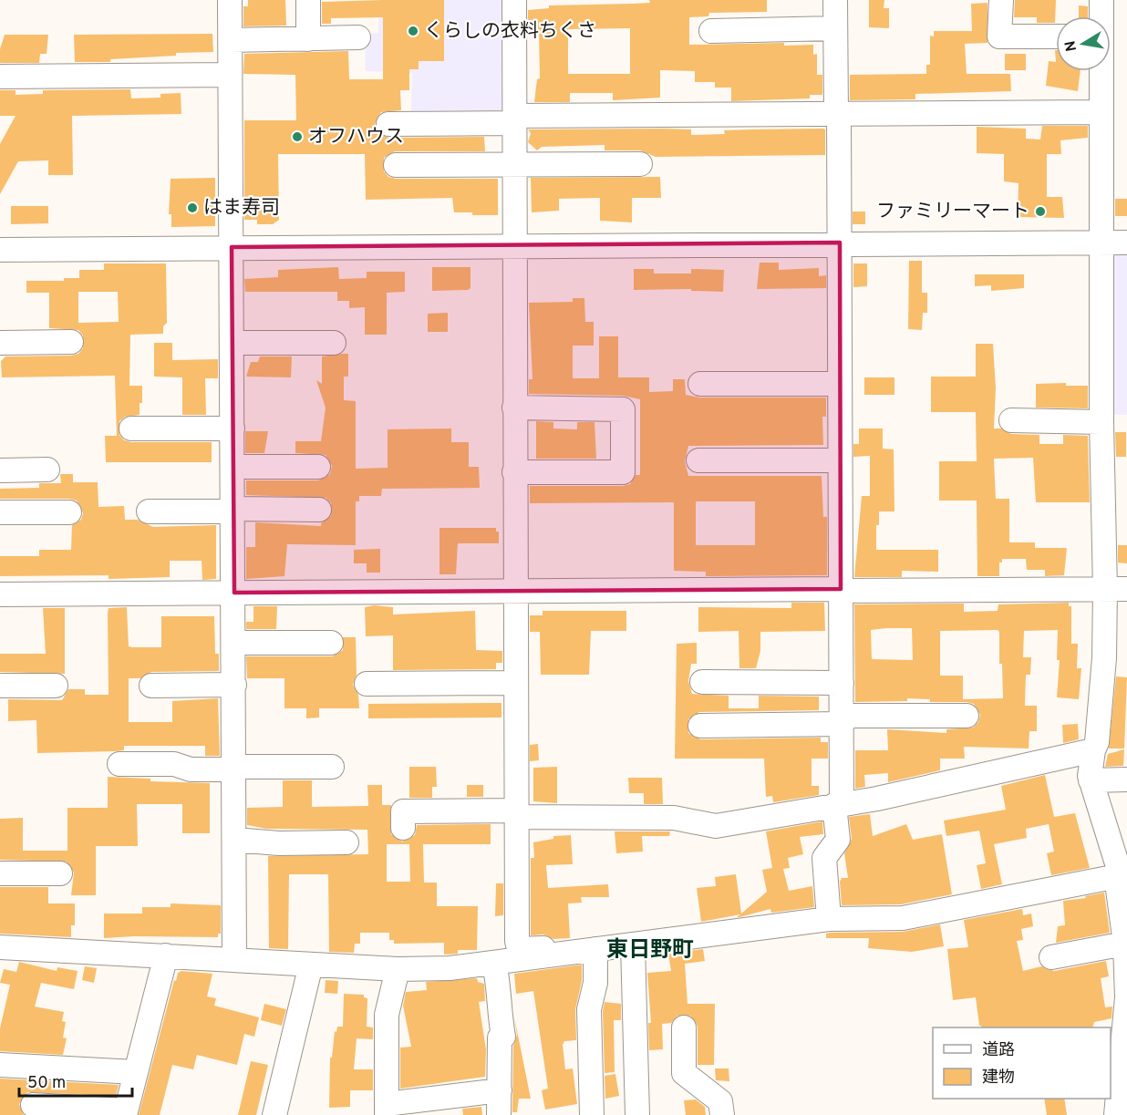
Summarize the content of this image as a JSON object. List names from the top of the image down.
{
  "districts": ["東日野町"],
  "places": [
    "くらしの衣料ちくさ",
    "オフハウス",
    "はま寿司",
    "ファミリーマート"
  ],
  "legend": ["道路", "建物"],
  "scale_bar": "50 m",
  "north": "left"
}
